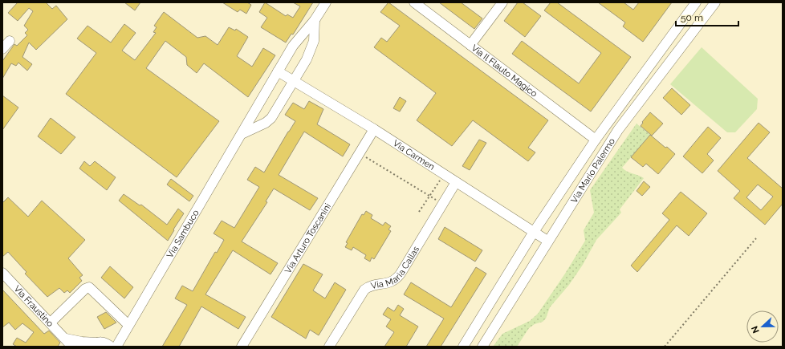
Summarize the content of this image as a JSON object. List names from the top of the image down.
{
  "streets": {
    "street": [
      "Via Il Flauto Magico",
      "Via Carmen",
      "Via Mario Palermo",
      "Via Sambuco",
      "Via Arturo Toscanini",
      "Via Maria Callas",
      "Via Fraustino"
    ]
  },
  "crossings": [
    ["Via Il Flauto Magico", "Via Mario Palermo"],
    ["Via Carmen", "Via Mario Palermo"],
    ["Via Carmen", "Via Sambuco"],
    ["Via Carmen", "Via Arturo Toscanini"],
    ["Via Carmen", "Via Maria Callas"]
  ],
  "scale_bar": "50 m",
  "north": "left"
}
